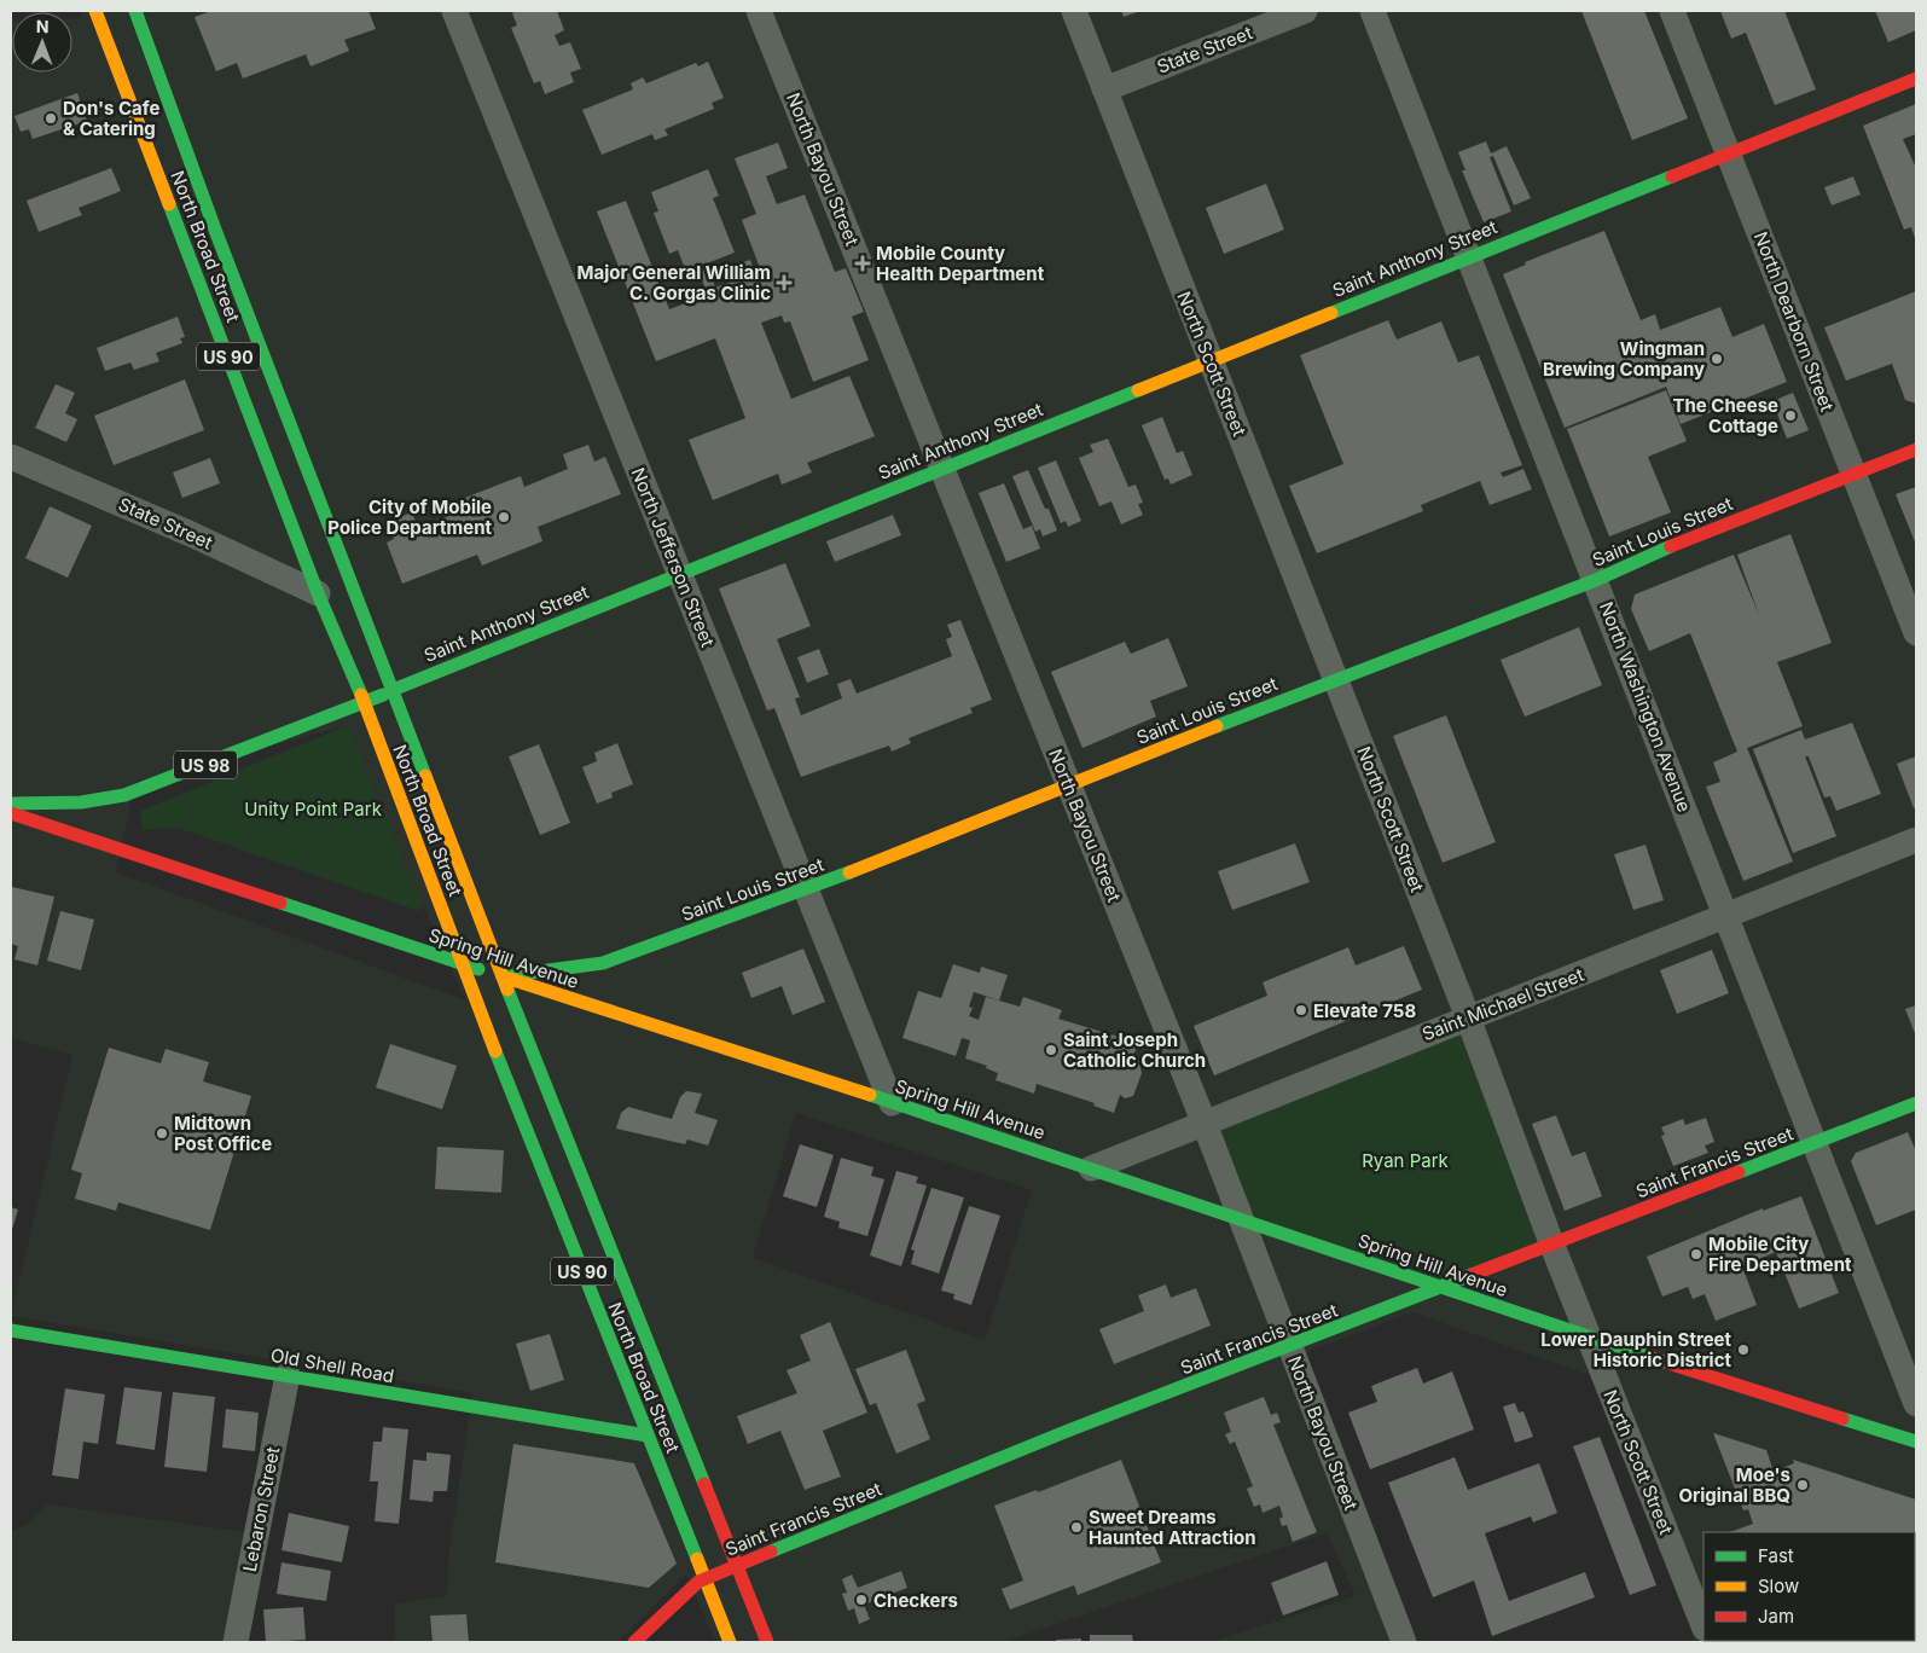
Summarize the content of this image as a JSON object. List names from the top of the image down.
{
  "streets": {
    "street": [
      "State Street",
      "North Bayou Street",
      "North Broad Street",
      "Saint Anthony Street",
      "North Dearborn Street",
      "US 90",
      "North Scott Street",
      "Saint Louis Street",
      "North Jefferson Street",
      "North Washington Avenue",
      "US 98",
      "Spring Hill Avenue",
      "Saint Michael Street",
      "Saint Francis Street",
      "Old Shell Road",
      "Lebaron Street"
    ]
  },
  "crossings": [
    ["State Street", "North Broad Street"],
    ["State Street", "North Scott Street"],
    ["North Bayou Street", "Saint Anthony Street"],
    ["North Bayou Street", "Saint Louis Street"],
    ["North Bayou Street", "Spring Hill Avenue"],
    ["North Bayou Street", "Saint Michael Street"],
    ["North Bayou Street", "Saint Francis Street"],
    ["North Broad Street", "Saint Anthony Street"],
    ["North Broad Street", "Saint Louis Street"],
    ["North Broad Street", "Spring Hill Avenue"],
    ["North Broad Street", "Saint Francis Street"],
    ["North Broad Street", "Old Shell Road"],
    ["Saint Anthony Street", "North Dearborn Street"],
    ["Saint Anthony Street", "North Scott Street"],
    ["Saint Anthony Street", "North Jefferson Street"],
    ["Saint Anthony Street", "North Washington Avenue"],
    ["North Dearborn Street", "Saint Louis Street"],
    ["North Scott Street", "Saint Louis Street"],
    ["North Scott Street", "Spring Hill Avenue"],
    ["North Scott Street", "Saint Michael Street"],
    ["North Scott Street", "Saint Francis Street"],
    ["Saint Louis Street", "North Jefferson Street"],
    ["Saint Louis Street", "North Washington Avenue"],
    ["Saint Louis Street", "Spring Hill Avenue"],
    ["North Jefferson Street", "Spring Hill Avenue"],
    ["North Washington Avenue", "Saint Michael Street"],
    ["North Washington Avenue", "Saint Francis Street"],
    ["Spring Hill Avenue", "Saint Michael Street"],
    ["Spring Hill Avenue", "Saint Francis Street"],
    ["Old Shell Road", "Lebaron Street"]
  ],
  "parks": ["Unity Point Park", "Ryan Park"],
  "places": {
    "other": [
      "Don's Cafe & Catering",
      "Wingman Brewing Company",
      "The Cheese Cottage",
      "City of Mobile Police Department",
      "Elevate 758",
      "Saint Joseph Catholic Church",
      "Midtown Post Office",
      "Mobile City Fire Department",
      "Lower Dauphin Street Historic District",
      "Moe's Original BBQ",
      "Sweet Dreams Haunted Attraction",
      "Checkers"
    ],
    "health": ["Mobile County Health Department", "Major General William C. Gorgas Clinic"]
  },
  "legend": ["Fast", "Slow", "Jam"],
  "north": "top"
}
